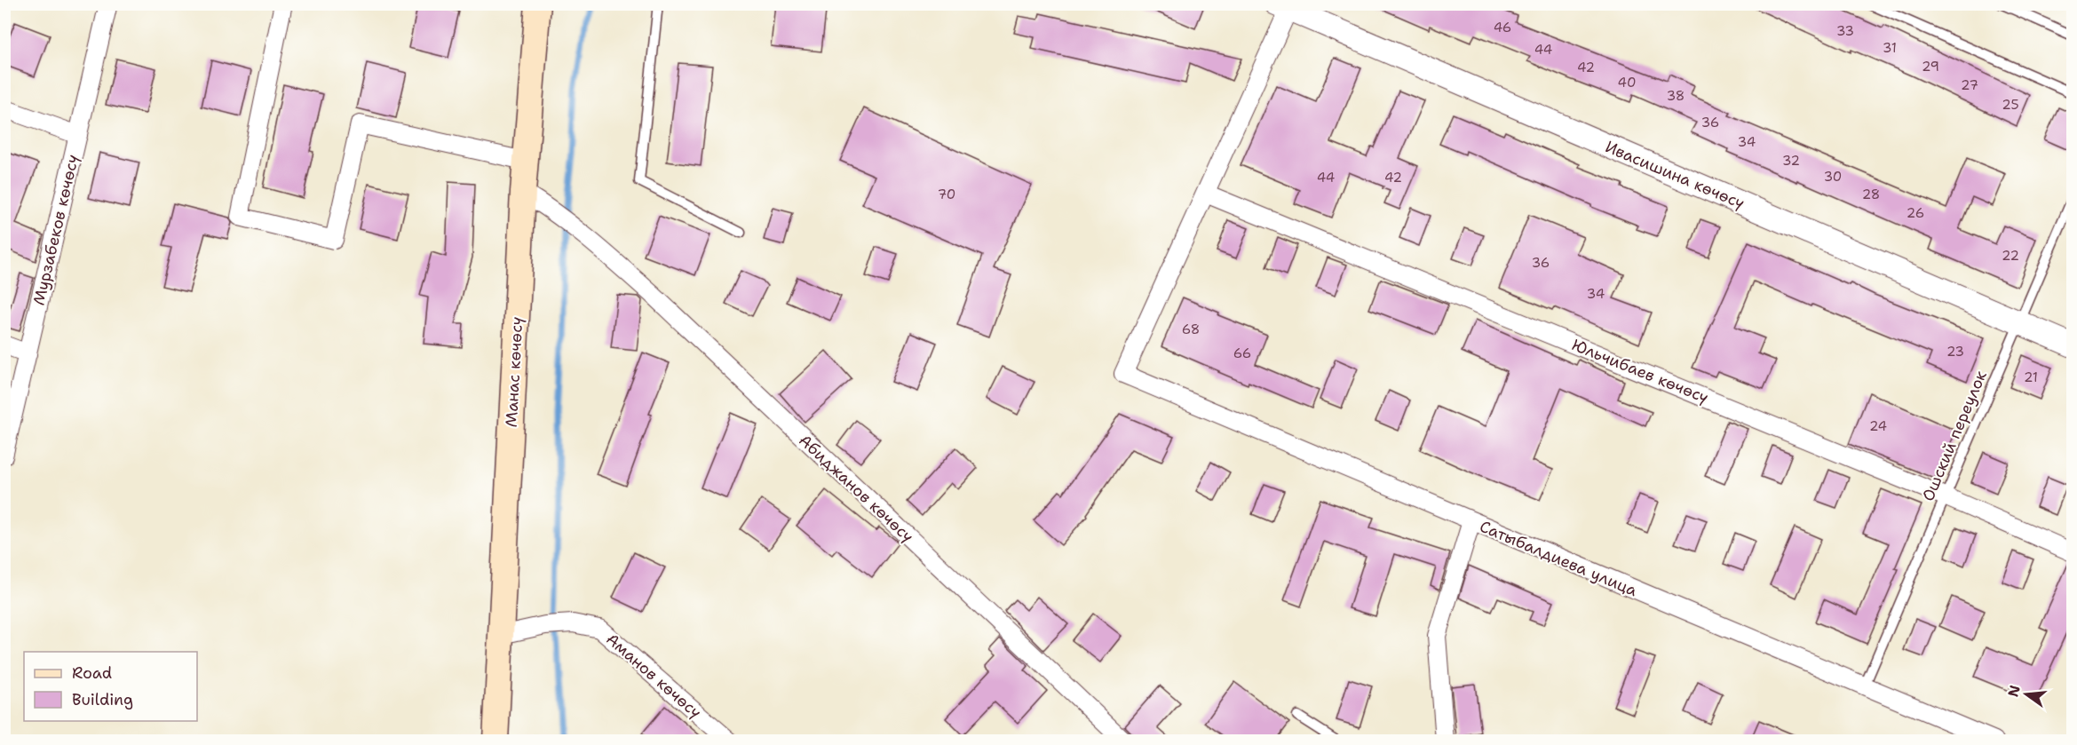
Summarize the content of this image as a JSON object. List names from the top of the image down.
{
  "streets": {
    "main road": ["Манас көчөсү"],
    "street": [
      "Ивасишина көчөсү",
      "Мурзабеков көчөсү",
      "Юльчибаев көчөсү",
      "Абиджанов көчөсү",
      "Сатыбалдиева улица",
      "Аманов көчөсү"
    ],
    "lane": ["Ошский переулок"]
  },
  "crossings": [
    ["Ивасишина көчөсү", "Ошский переулок"],
    ["Юльчибаев көчөсү", "Ошский переулок"],
    ["Юльчибаев көчөсү", "Сатыбалдиева улица"],
    ["Манас көчөсү", "Абиджанов көчөсү"],
    ["Манас көчөсү", "Аманов көчөсү"],
    ["Ошский переулок", "Сатыбалдиева улица"]
  ],
  "house_numbers": [
    "46",
    "33",
    "31",
    "44",
    "29",
    "42",
    "40",
    "27",
    "38",
    "25",
    "36",
    "34",
    "32",
    "30",
    "44",
    "42",
    "70",
    "28",
    "26",
    "22",
    "36",
    "34",
    "68",
    "23",
    "66",
    "21",
    "24"
  ],
  "legend": ["Road", "Building"],
  "north": "left"
}
